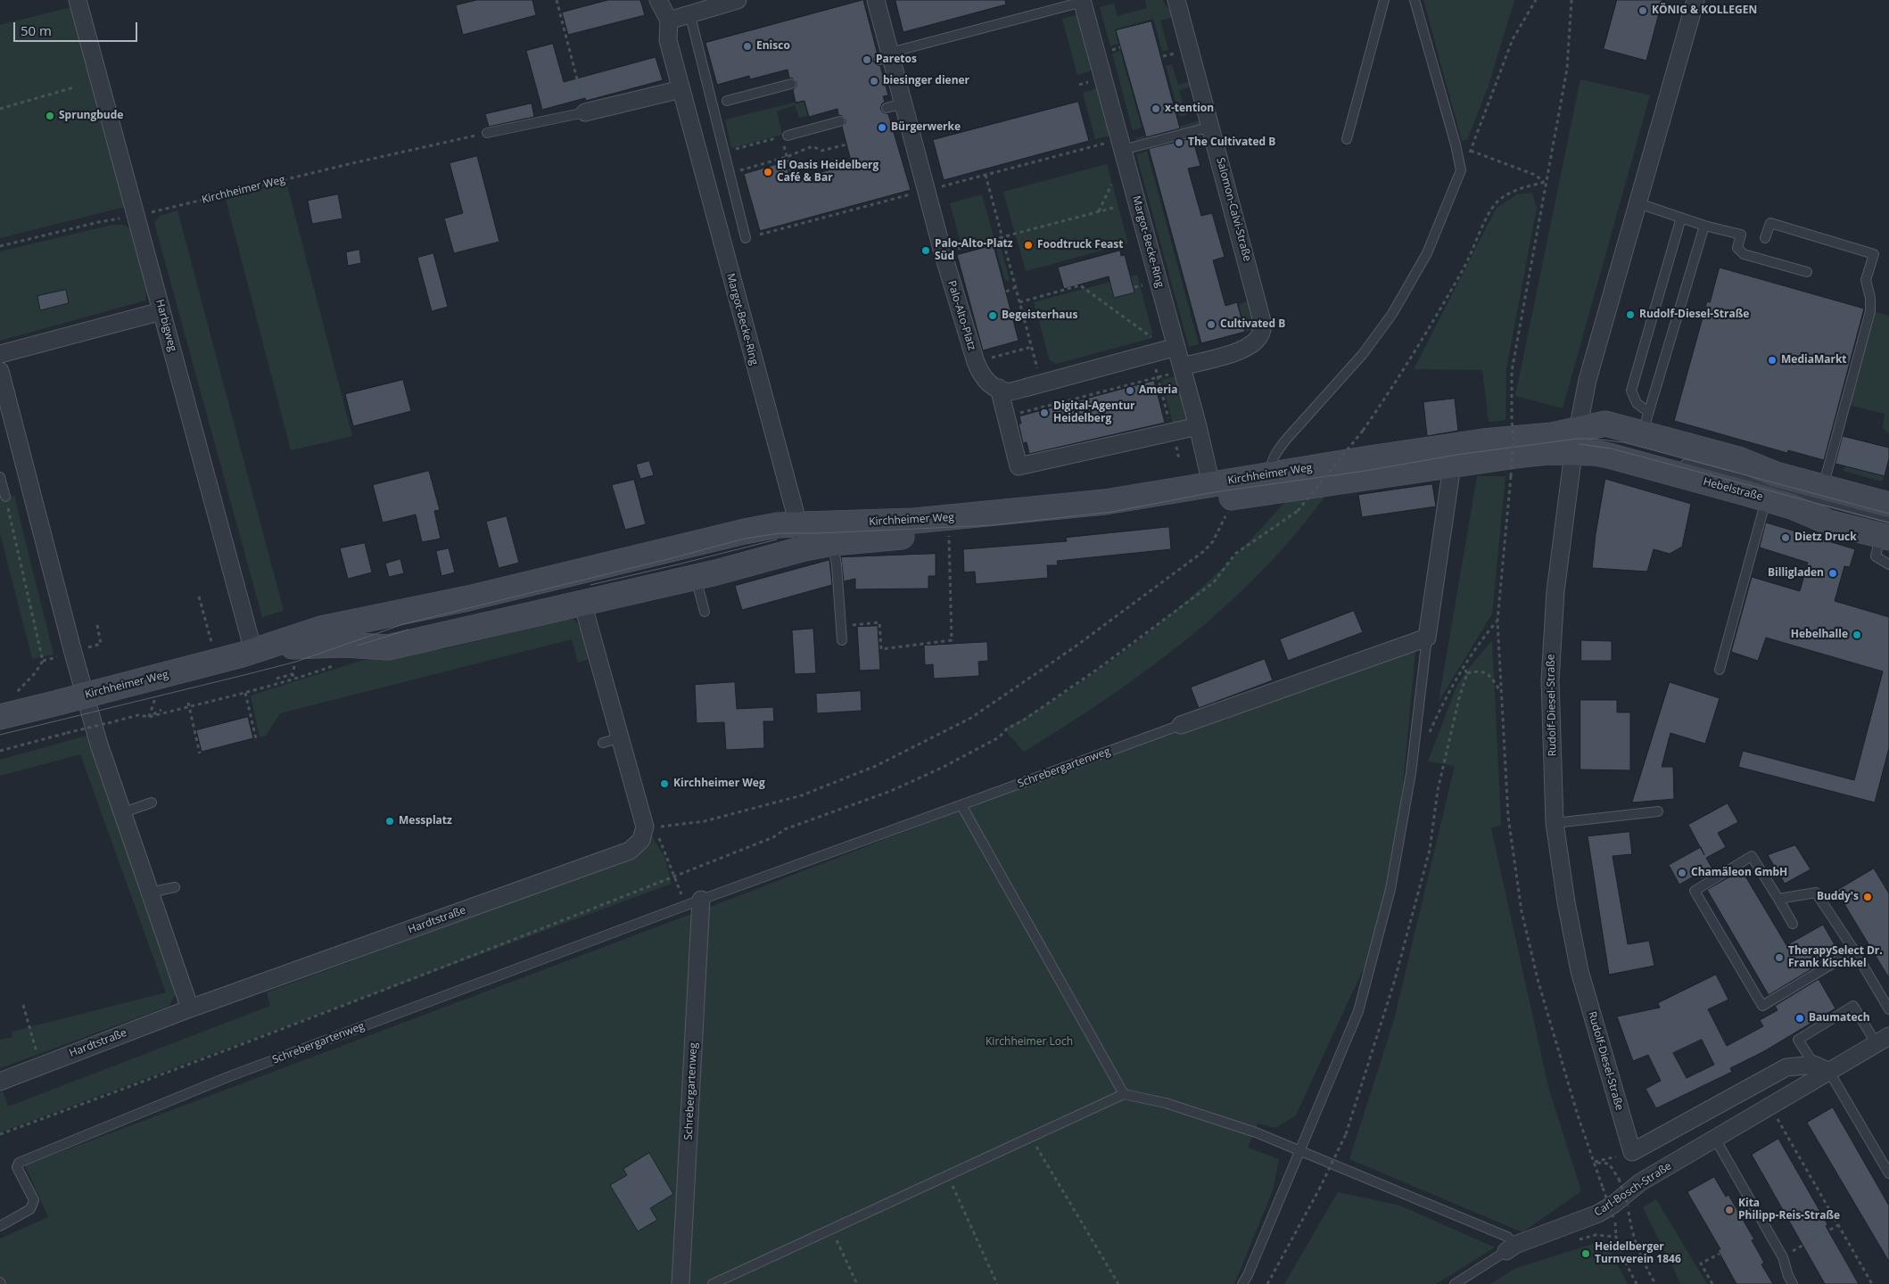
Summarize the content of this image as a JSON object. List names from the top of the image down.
{
  "streets": {
    "street": [
      "Kirchheimer Weg",
      "Salomon-Calvi-Straße",
      "Margot-Becke-Ring",
      "Palo-Alto-Platz",
      "Harbigweg",
      "Hebelstraße",
      "Rudolf-Diesel-Straße",
      "Schrebergartenweg",
      "Hardtstraße",
      "Carl-Bosch-Straße"
    ]
  },
  "crossings": [
    ["Kirchheimer Weg", "Margot-Becke-Ring"],
    ["Kirchheimer Weg", "Harbigweg"],
    ["Kirchheimer Weg", "Hebelstraße"],
    ["Kirchheimer Weg", "Rudolf-Diesel-Straße"],
    ["Salomon-Calvi-Straße", "Margot-Becke-Ring"],
    ["Hebelstraße", "Rudolf-Diesel-Straße"]
  ],
  "parks": ["Kirchheimer Loch"],
  "places": [
    "KÖNIG & KOLLEGEN",
    "Enisco",
    "Paretos",
    "biesinger diener",
    "x-tention",
    "Sprungbude",
    "Bürgerwerke",
    "The Cultivated B",
    "El Oasis Heidelberg Café & Bar",
    "Foodtruck Feast",
    "Palo-Alto-Platz Süd",
    "Rudolf-Diesel-Straße",
    "Begeisterhaus",
    "Cultivated B",
    "MediaMarkt",
    "Ameria",
    "Digital-Agentur Heidelberg",
    "Dietz Druck",
    "Billigladen",
    "Hebelhalle",
    "Kirchheimer Weg",
    "Messplatz",
    "Chamäleon GmbH",
    "Buddy's",
    "TherapySelect Dr. Frank Kischkel",
    "Baumatech",
    "Kita Philipp-Reis-Straße",
    "Heidelberger Turnverein 1846"
  ],
  "scale_bar": "50 m"
}
